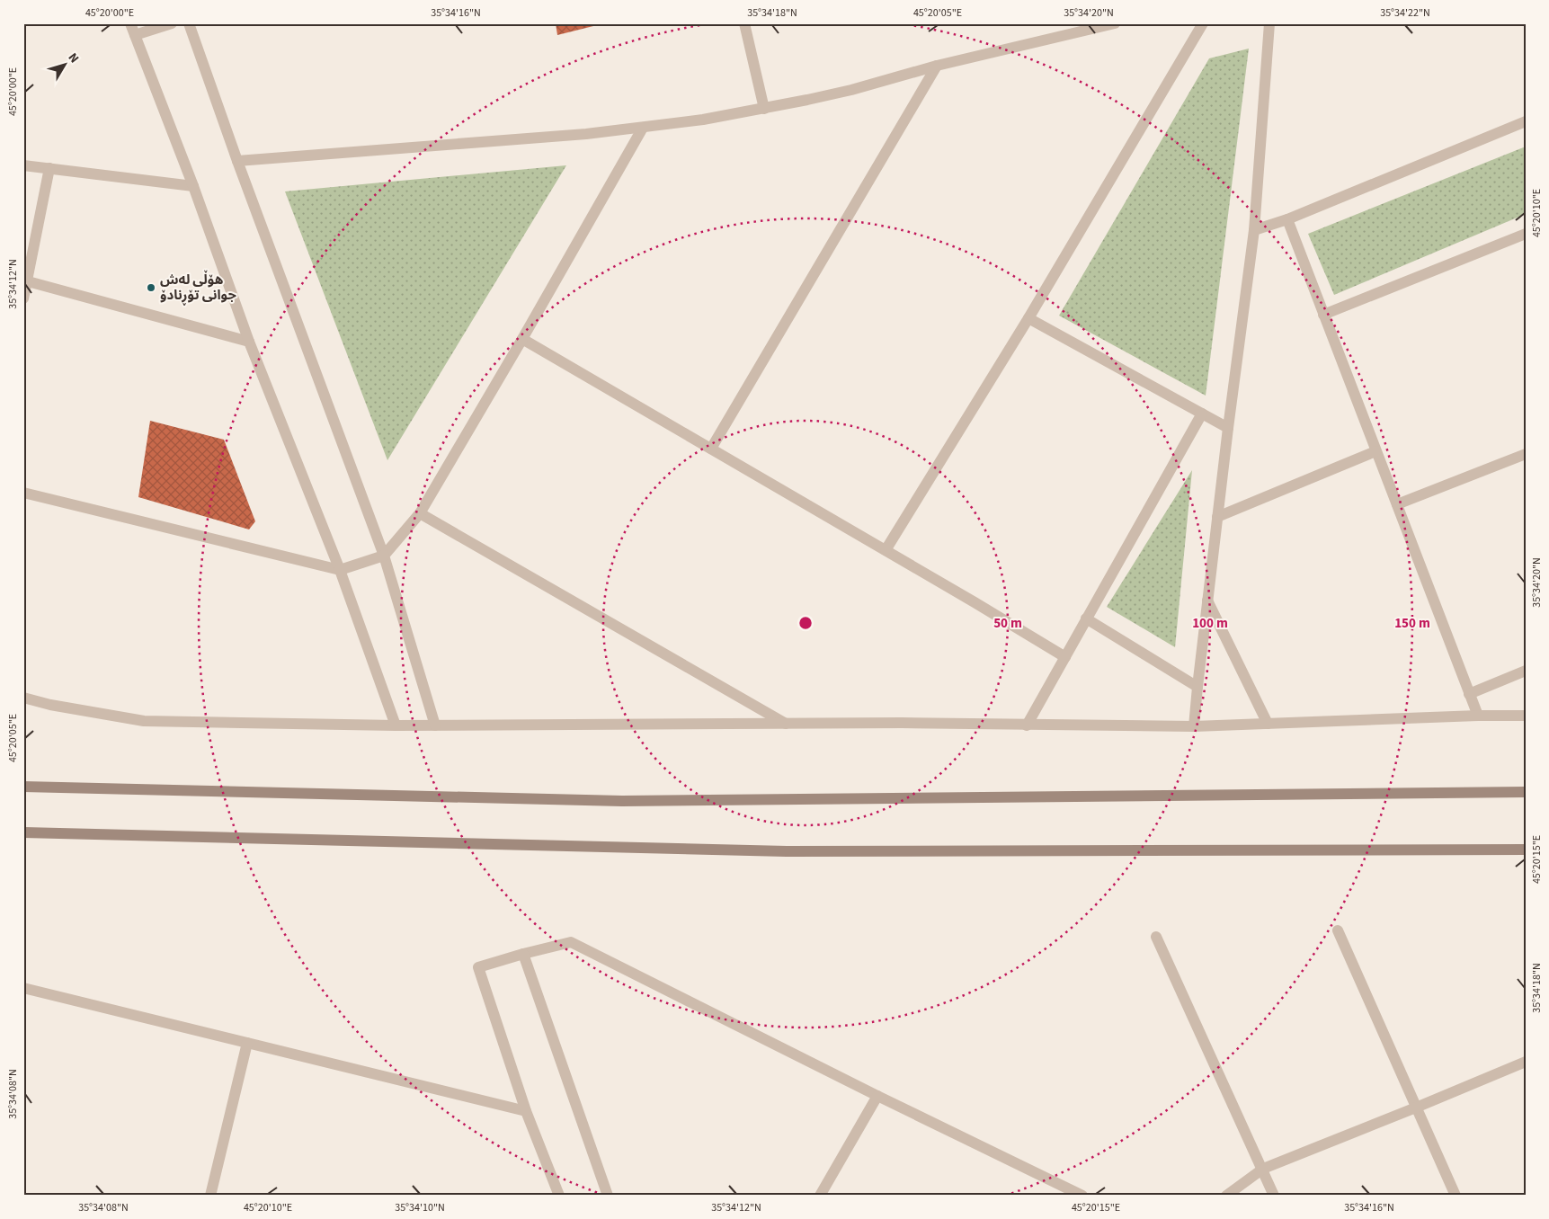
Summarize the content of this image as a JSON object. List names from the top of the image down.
{
  "places": ["ھۆڵی لەش جوانی تۆڕنادۆ"],
  "north": "top right",
  "coordinates": [
    "45°20'00\"E",
    "35°34'16\"N",
    "35°34'18\"N",
    "45°20'05\"E",
    "35°34'20\"N",
    "35°34'22\"N",
    "45°20'10\"E",
    "35°34'12\"N",
    "45°20'15\"E",
    "35°34'08\"N",
    "35°34'10\"N"
  ],
  "rings": ["50 m", "100 m", "150 m"]
}
